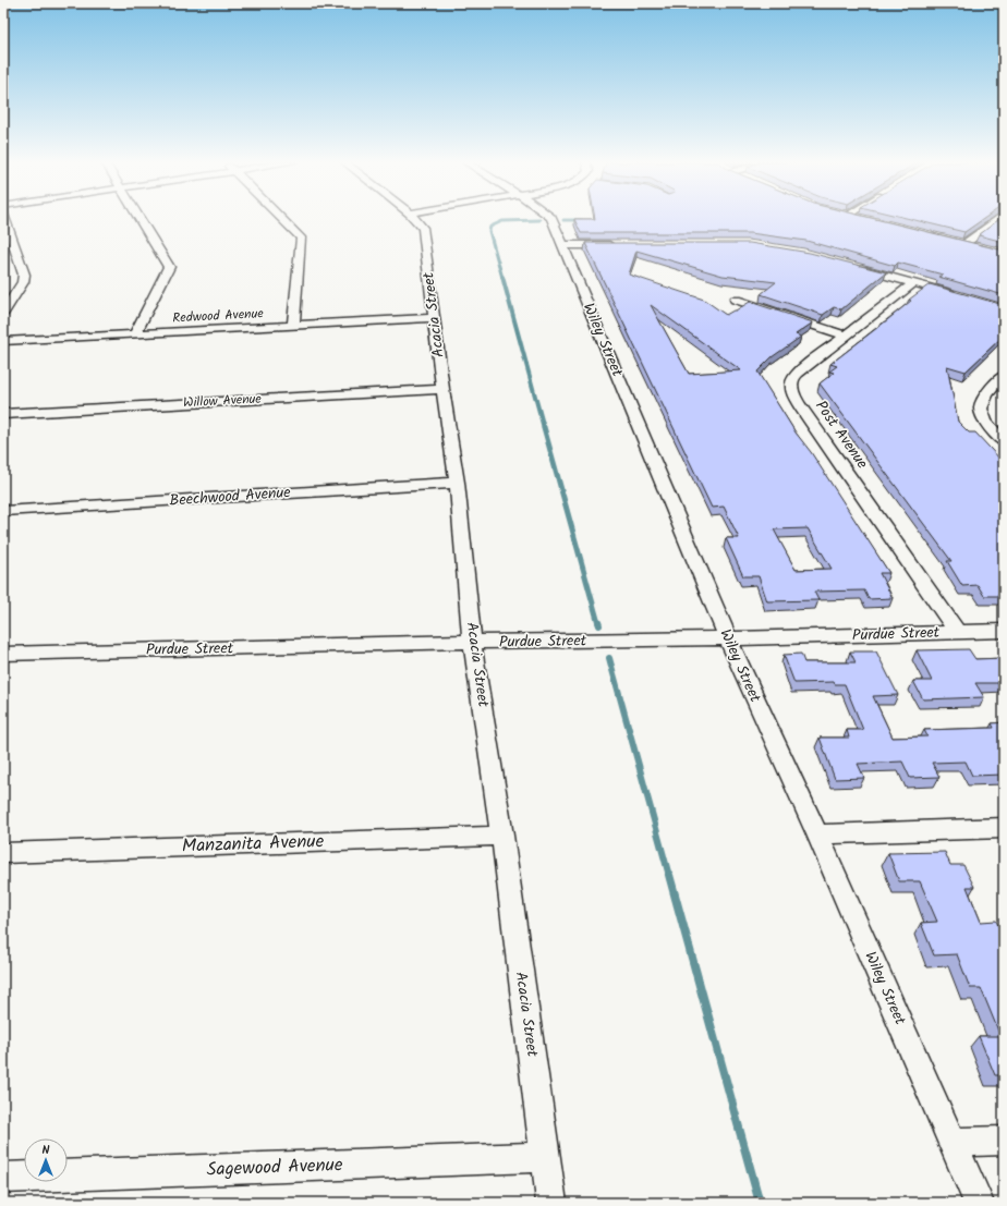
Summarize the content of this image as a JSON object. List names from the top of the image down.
{
  "streets": {
    "street": [
      "Acacia Street",
      "Redwood Avenue",
      "Wiley Street",
      "Willow Avenue",
      "Post Avenue",
      "Beechwood Avenue",
      "Purdue Street",
      "Manzanita Avenue",
      "Sagewood Avenue"
    ]
  },
  "crossings": [
    ["Acacia Street", "Redwood Avenue"],
    ["Acacia Street", "Willow Avenue"],
    ["Acacia Street", "Beechwood Avenue"],
    ["Acacia Street", "Purdue Street"],
    ["Acacia Street", "Manzanita Avenue"],
    ["Acacia Street", "Sagewood Avenue"],
    ["Wiley Street", "Purdue Street"],
    ["Post Avenue", "Purdue Street"]
  ],
  "north": "top"
}
